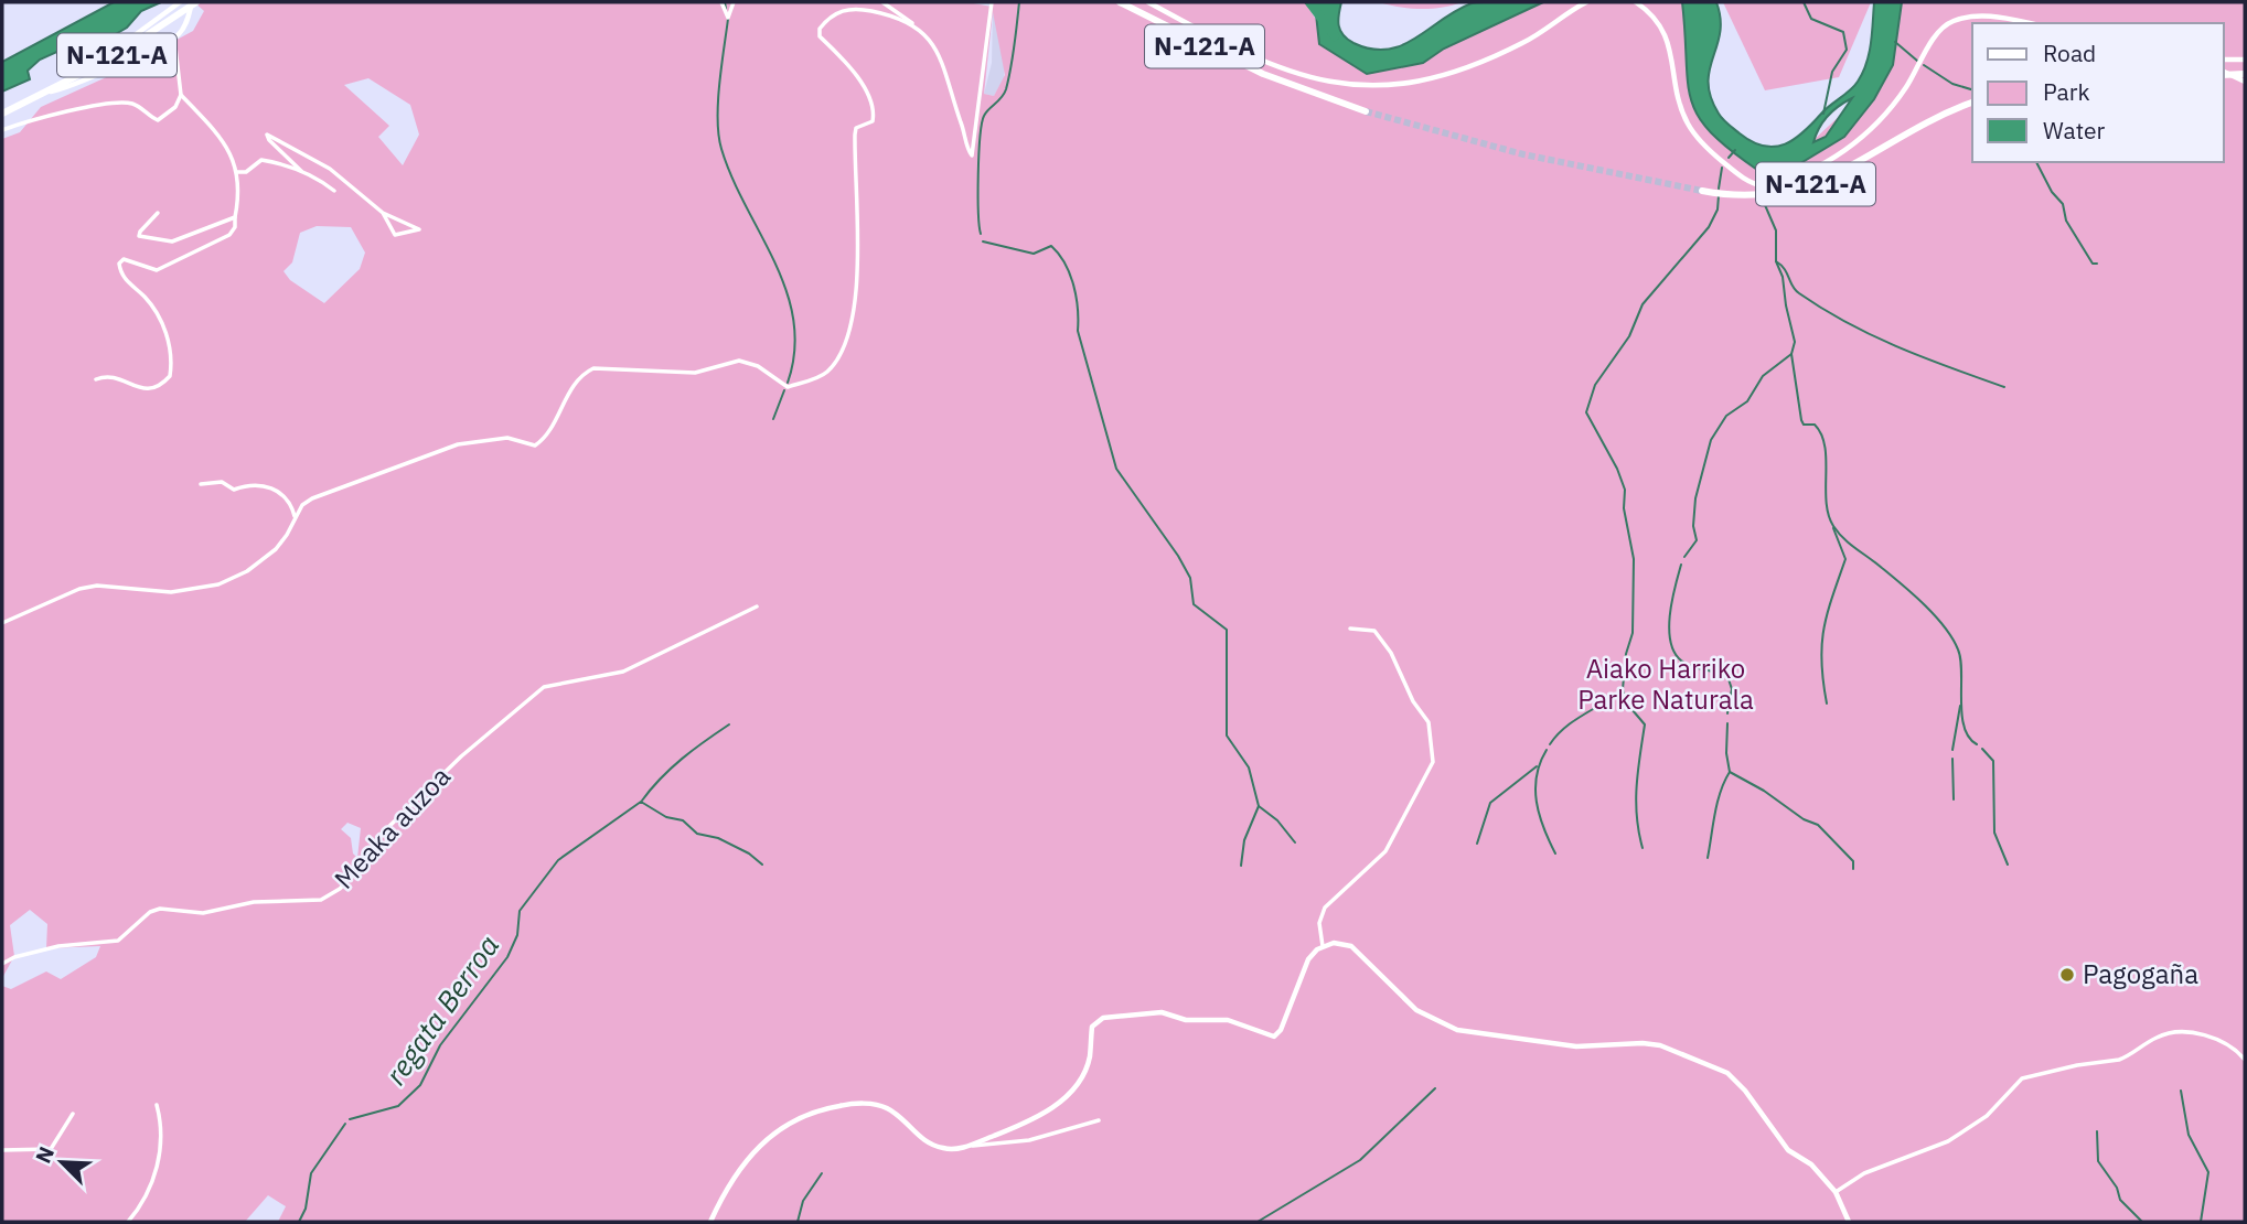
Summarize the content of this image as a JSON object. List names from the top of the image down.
{
  "streets": {
    "highway": ["N-121-A"],
    "street": ["Meaka auzoa"]
  },
  "water": ["regata Berroa"],
  "parks": ["Aiako Harriko Parke Naturala"],
  "places": ["Pagogaña"],
  "legend": ["Road", "Park", "Water"],
  "north": "top left"
}
